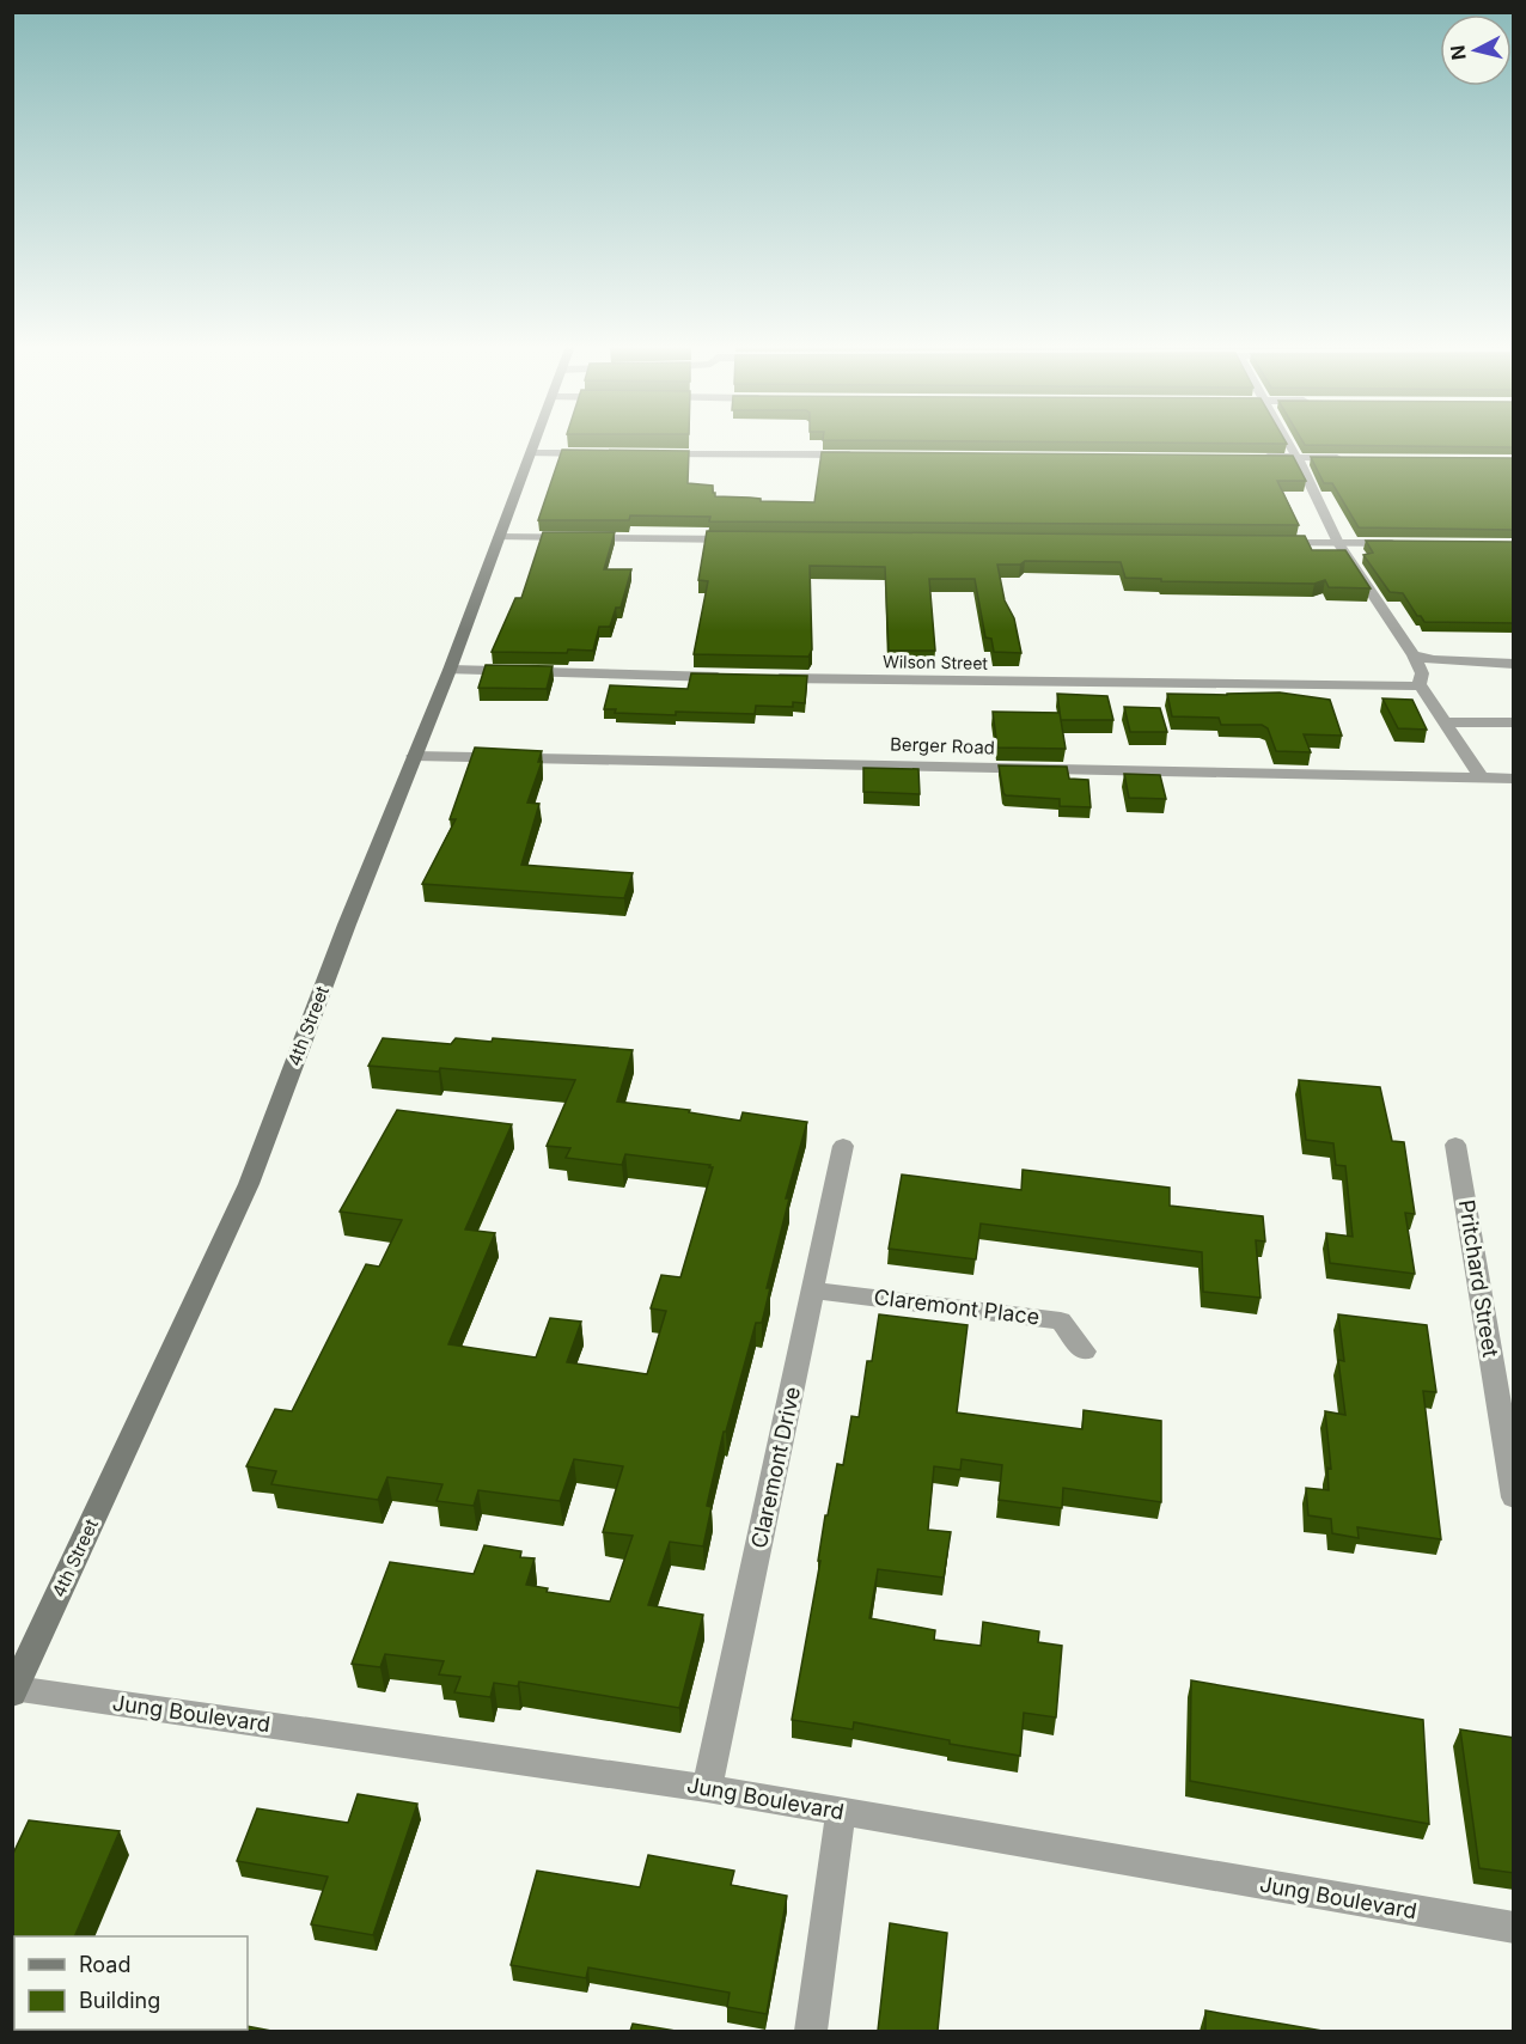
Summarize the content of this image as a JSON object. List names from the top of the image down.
{
  "streets": {
    "main road": ["4th Street"],
    "street": [
      "Wilson Street",
      "Berger Road",
      "Pritchard Street",
      "Claremont Place",
      "Claremont Drive",
      "Jung Boulevard"
    ]
  },
  "crossings": [
    ["Berger Road", "4th Street"],
    ["4th Street", "Jung Boulevard"],
    ["Claremont Place", "Claremont Drive"],
    ["Claremont Drive", "Jung Boulevard"]
  ],
  "legend": ["Road", "Building"],
  "north": "left"
}
